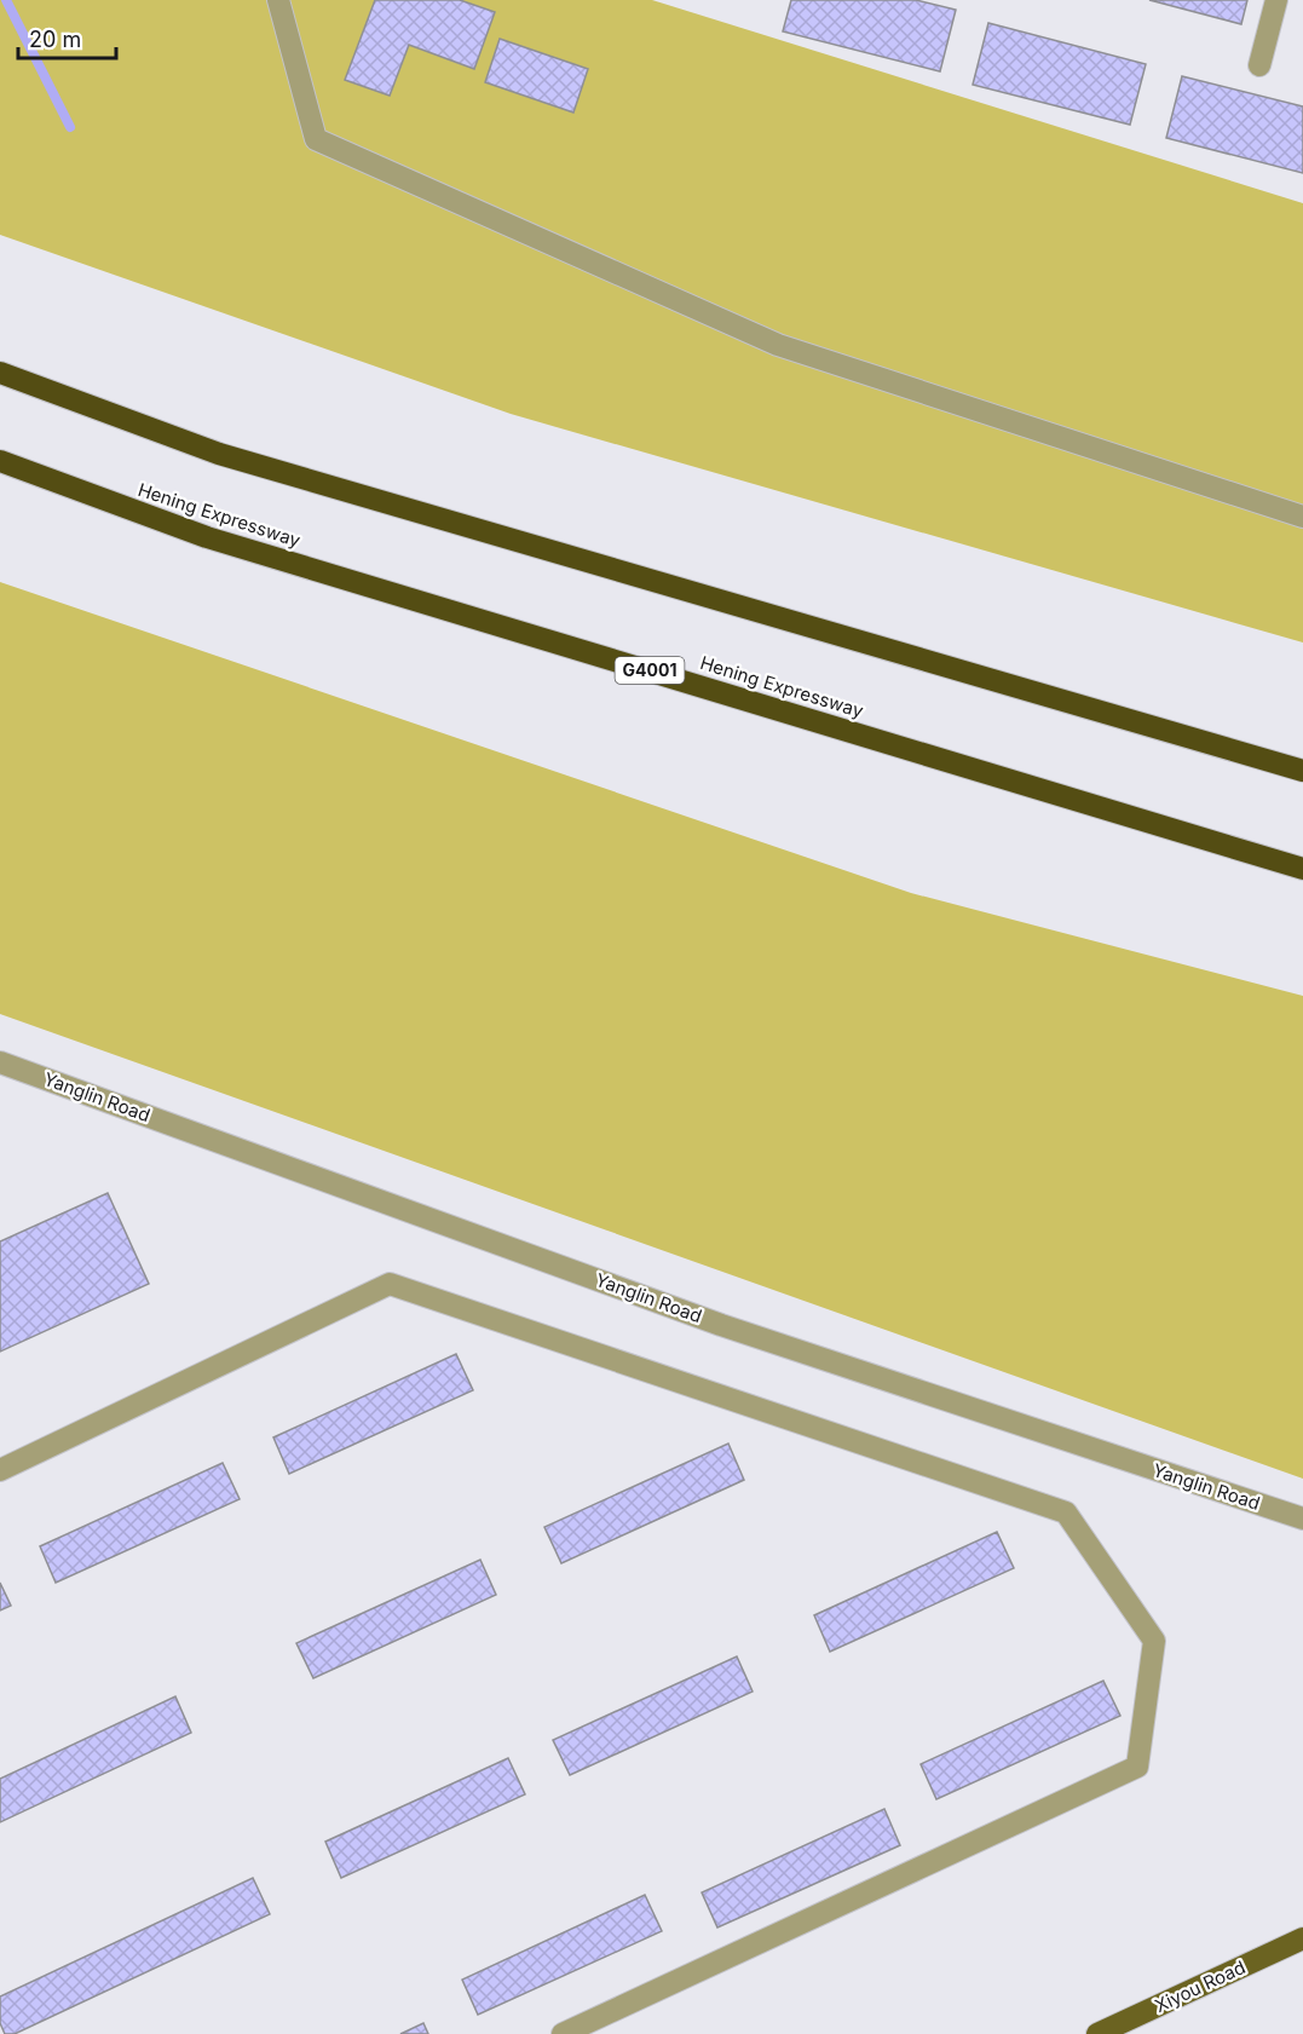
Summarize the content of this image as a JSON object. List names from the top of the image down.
{
  "streets": {
    "highway": ["Hening Expressway", "G4001"],
    "main road": ["Xiyou Road"],
    "street": ["Yanglin Road"]
  },
  "scale_bar": "20 m"
}
